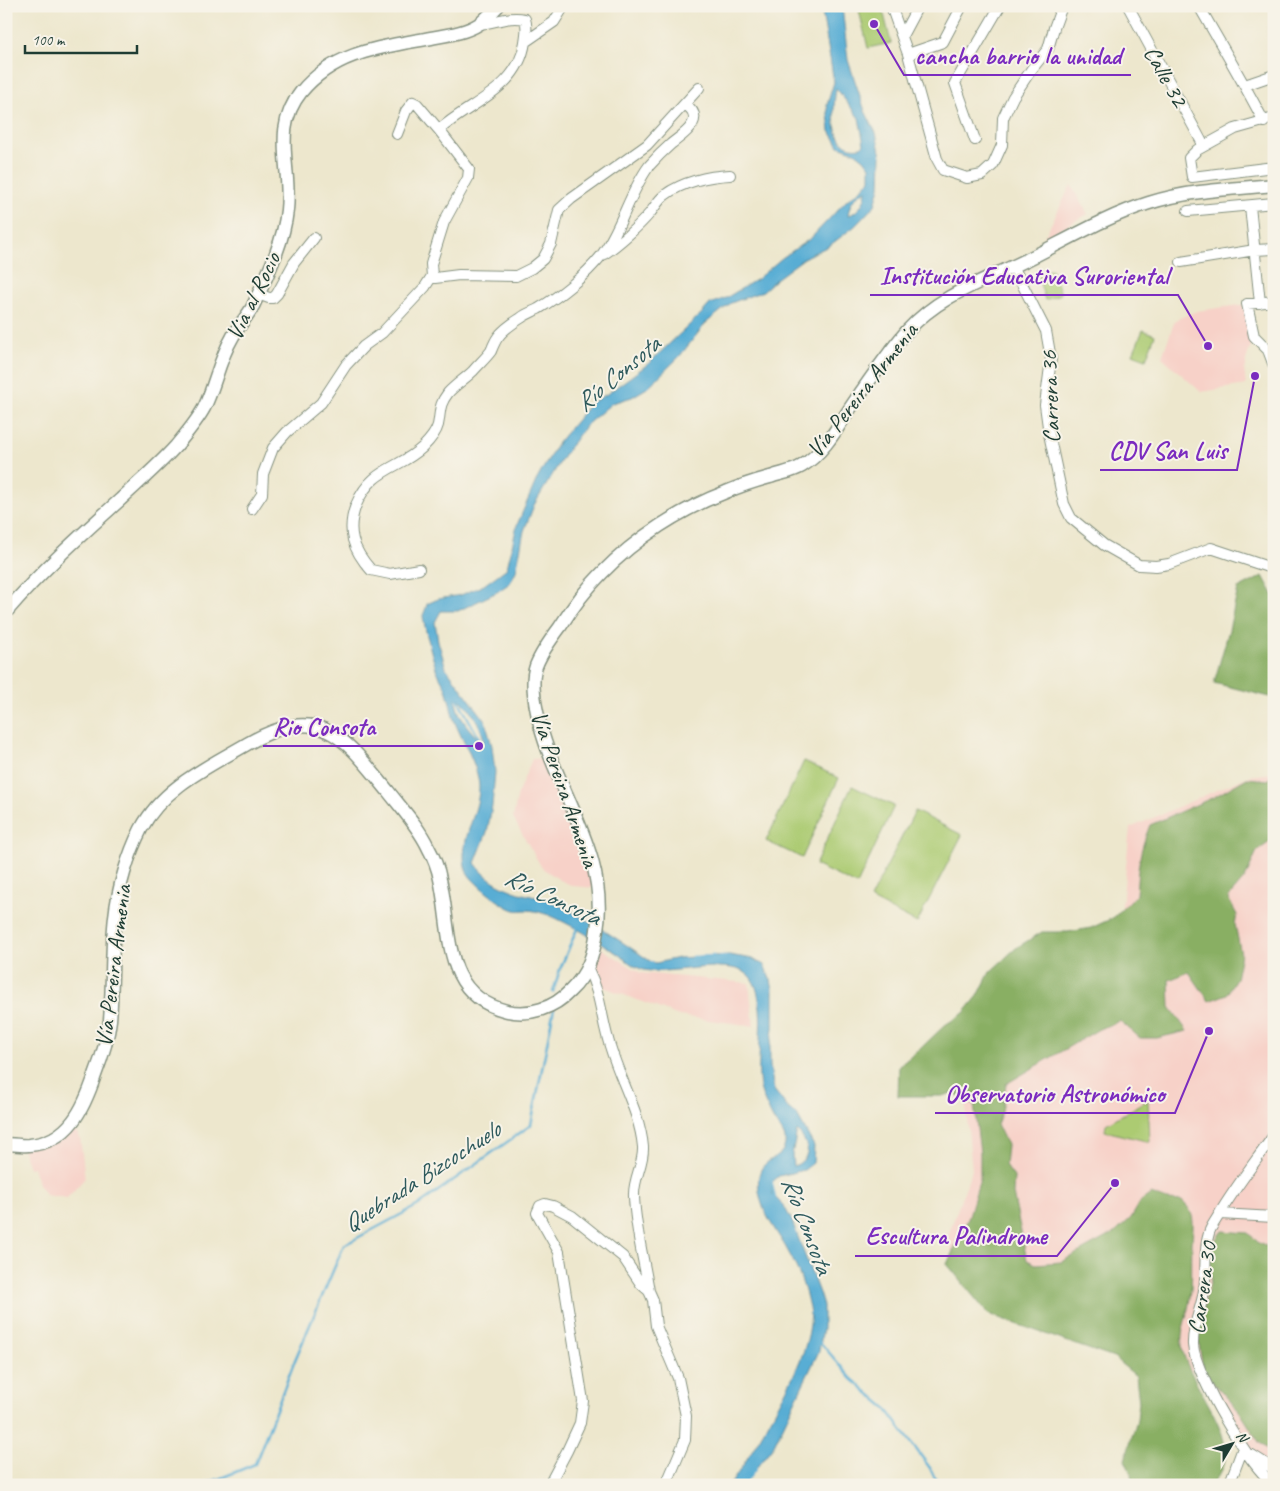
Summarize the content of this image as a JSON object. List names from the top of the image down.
{
  "streets": {
    "main road": ["Via al Rocio", "Vía Pereira Armenia"],
    "street": ["Calle 32", "Carrera 36", "Carrera 30"]
  },
  "crossings": [
    ["Vía Pereira Armenia", "Carrera 36"]
  ],
  "water": ["Río Consota", "Quebrada Bizcochuelo"],
  "places": [
    "cancha barrio la unidad",
    "Institución Educativa Suroriental",
    "CDV San Luis",
    "Rio Consota",
    "Observatorio Astronómico",
    "Escultura Palindrome"
  ],
  "scale_bar": "100 m",
  "north": "top right"
}
